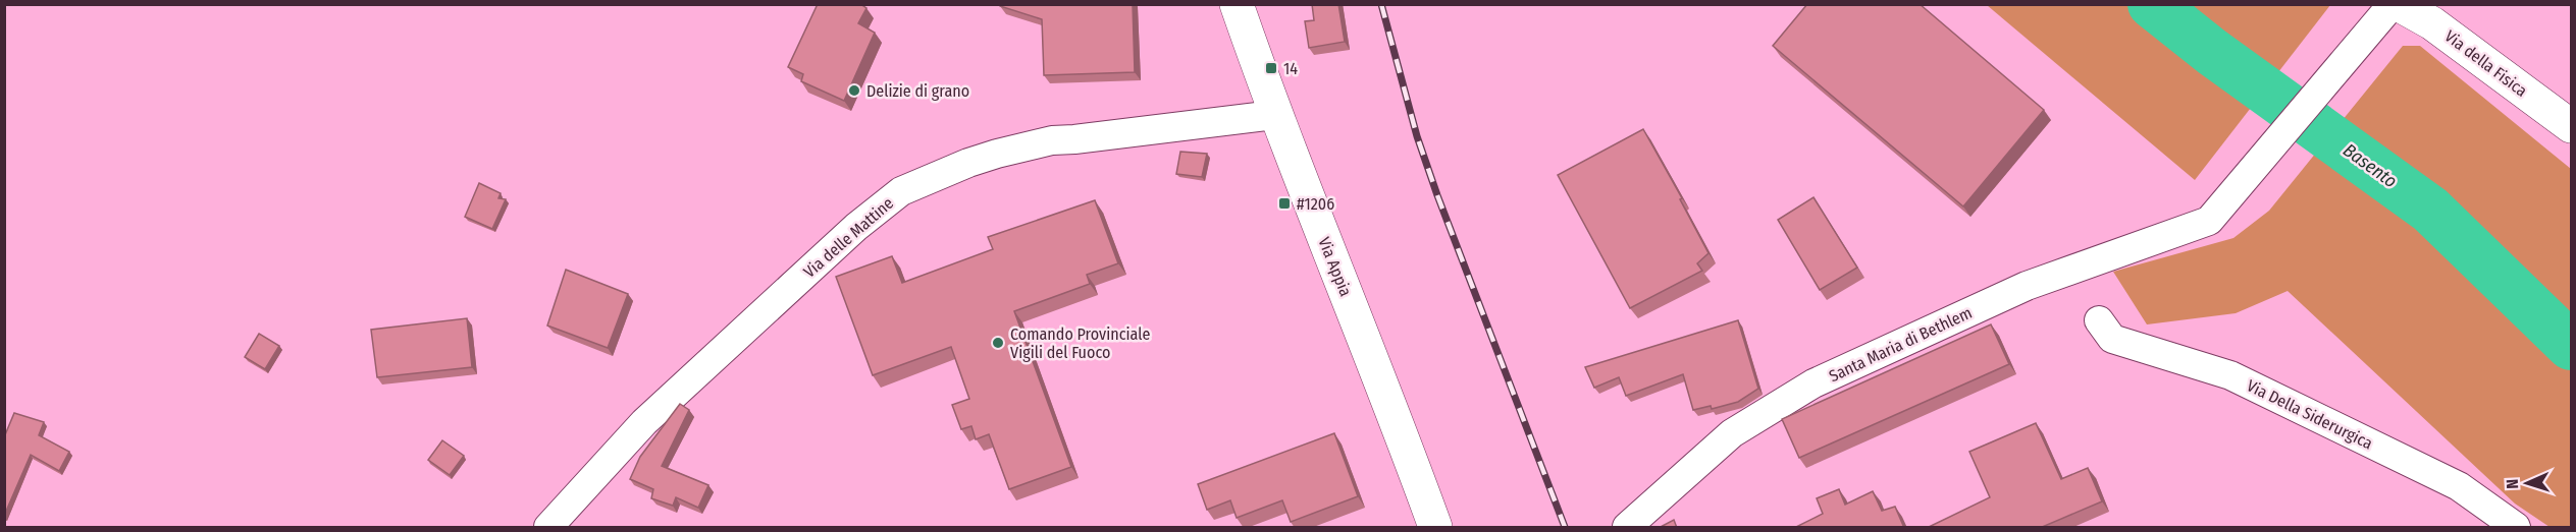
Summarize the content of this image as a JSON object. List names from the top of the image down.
{
  "streets": {
    "main road": ["Via della Fisica", "Via Appia"],
    "street": ["Via delle Mattine", "Santa Maria di Bethlem", "Via Della Siderurgica"]
  },
  "crossings": [
    ["Via delle Mattine", "Via Appia"]
  ],
  "water": ["Basento"],
  "places": {
    "transit": ["14", "#1206"],
    "other": ["Delizie di grano", "Comando Provinciale Vigili del Fuoco"]
  },
  "north": "left"
}
